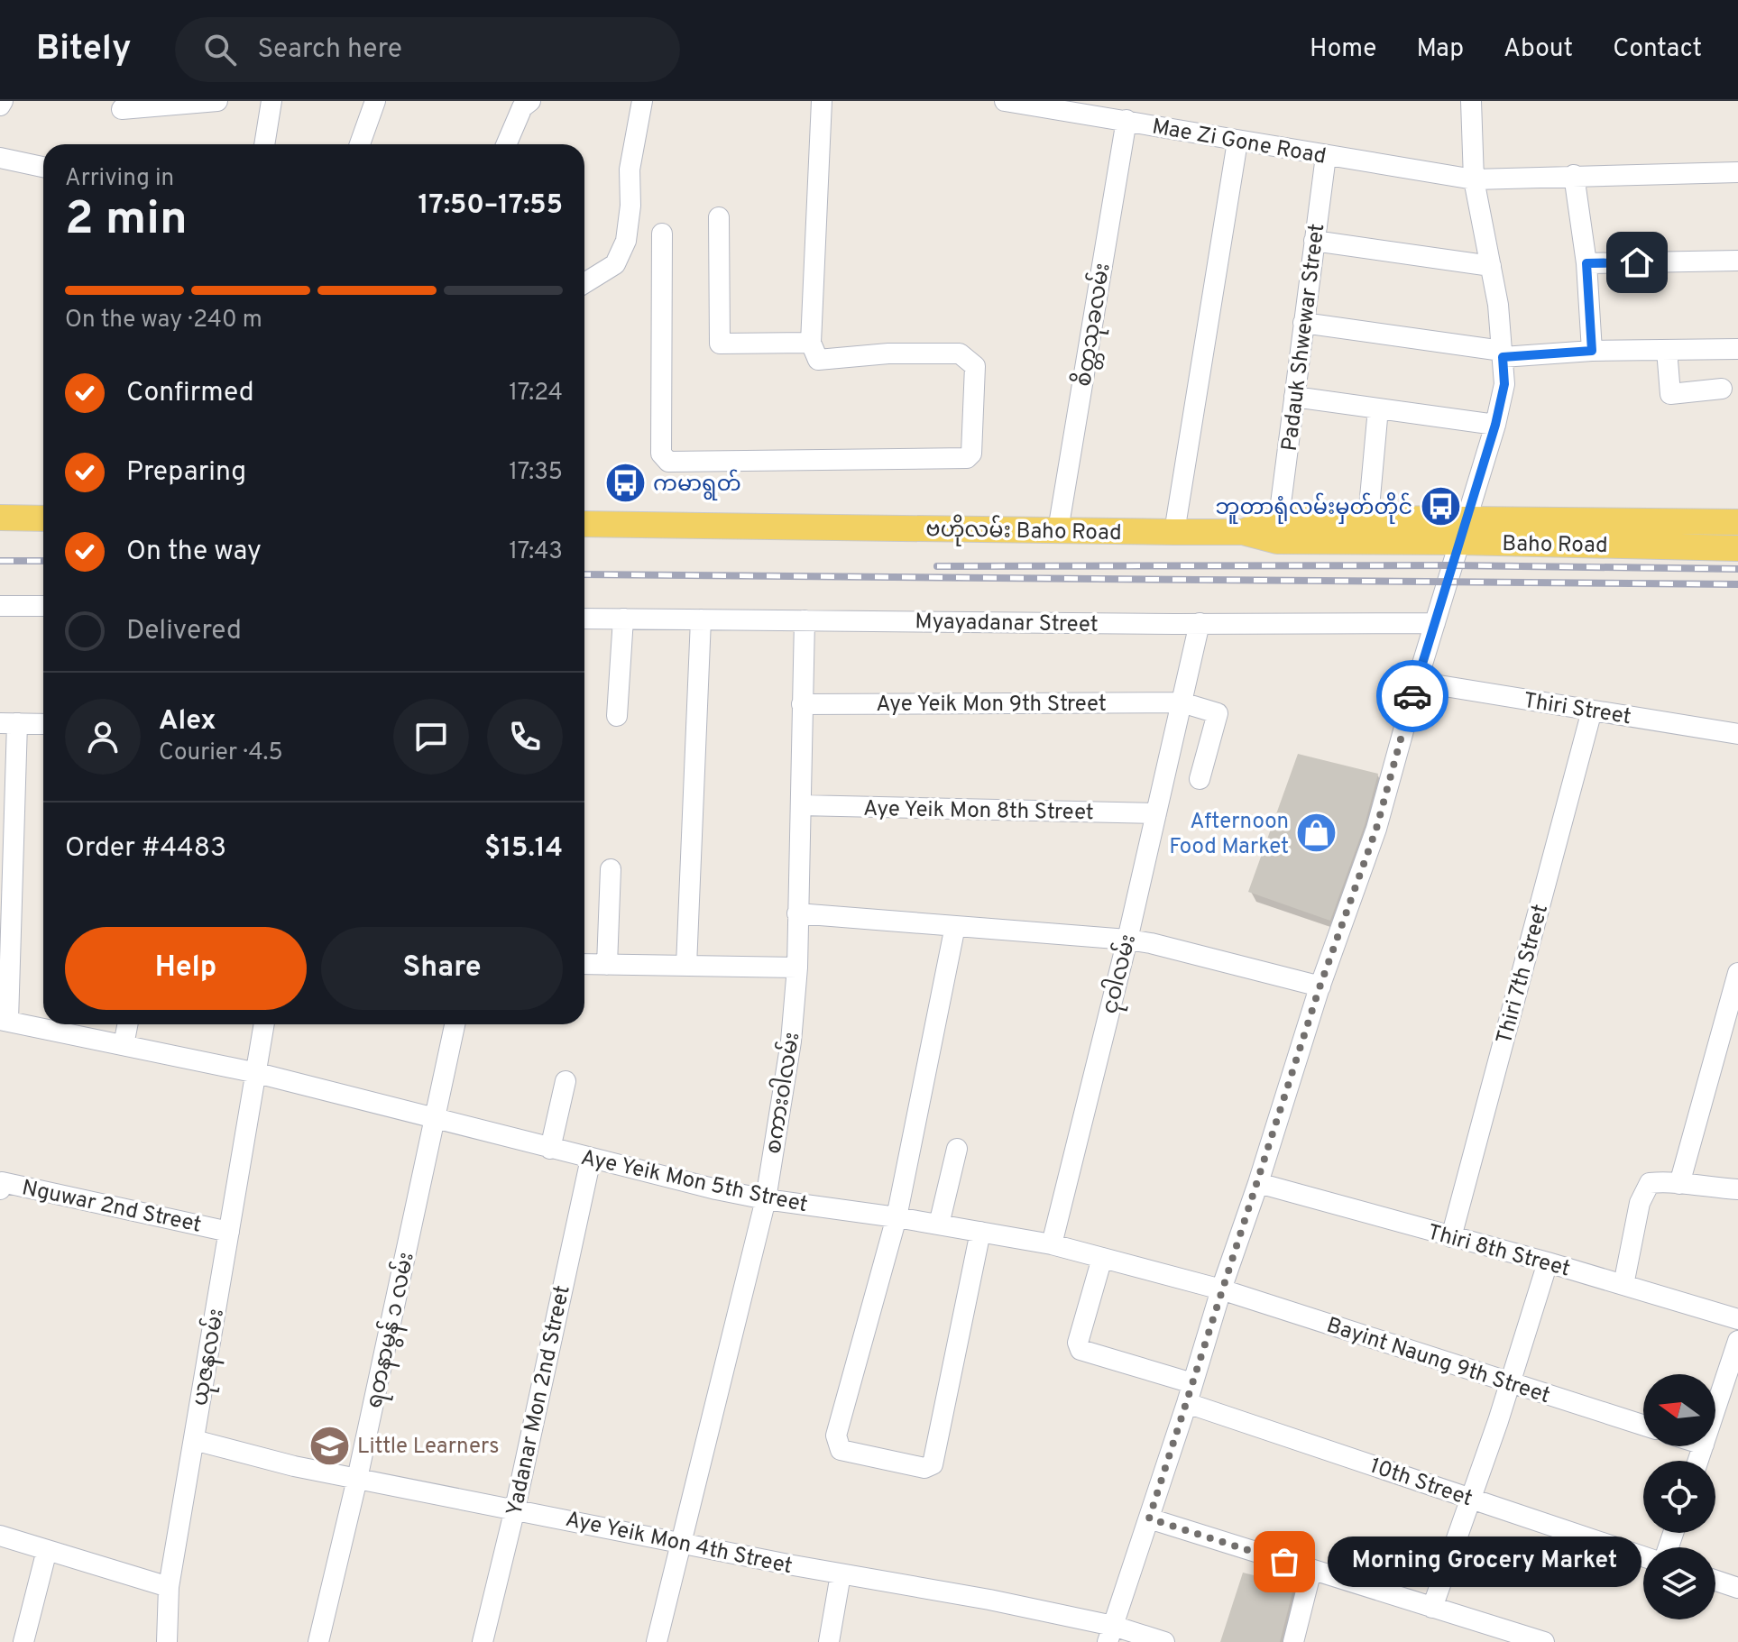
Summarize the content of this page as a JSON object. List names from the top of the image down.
{
  "streets": {
    "main road": ["ဗဟိုလမ်း Baho Road", "Baho Road"],
    "street": [
      "Mae Zi Gone Road",
      "စိတ္တသုခလမ်း",
      "Padauk Shwewar Street",
      "Myayadanar Street",
      "Aye Yeik Mon 9th Street",
      "Thiri Street",
      "Aye Yeik Mon 8th Street",
      "ငုဝါလမ်း",
      "Thiri 7th Street",
      "စကား၀ါလမ်း",
      "Aye Yeik Mon 5th Street",
      "Nguwar 2nd Street",
      "Thiri 8th Street",
      "ရတနာမွန် ၁ လမ်း",
      "ယုဇနလမ်း",
      "Bayint Naung 9th Street",
      "Yadanar Mon 2nd Street",
      "10th Street",
      "Aye Yeik Mon 4th Street"
    ]
  },
  "crossings": [
    ["Mae Zi Gone Road", "စိတ္တသုခလမ်း"],
    ["Mae Zi Gone Road", "Padauk Shwewar Street"],
    ["စိတ္တသုခလမ်း", "ဗဟိုလမ်း Baho Road"],
    ["Padauk Shwewar Street", "ဗဟိုလမ်း Baho Road"],
    ["ဗဟိုလမ်း Baho Road", "Baho Road"],
    ["Myayadanar Street", "ငုဝါလမ်း"],
    ["Myayadanar Street", "စကား၀ါလမ်း"],
    ["Aye Yeik Mon 9th Street", "ငုဝါလမ်း"],
    ["Aye Yeik Mon 9th Street", "စကား၀ါလမ်း"],
    ["Thiri Street", "Thiri 7th Street"],
    ["Aye Yeik Mon 8th Street", "ငုဝါလမ်း"],
    ["Aye Yeik Mon 8th Street", "စကား၀ါလမ်း"],
    ["ငုဝါလမ်း", "Aye Yeik Mon 5th Street"],
    ["Thiri 7th Street", "Thiri 8th Street"],
    ["စကား၀ါလမ်း", "Aye Yeik Mon 5th Street"],
    ["စကား၀ါလမ်း", "Aye Yeik Mon 4th Street"],
    ["Aye Yeik Mon 5th Street", "ရတနာမွန် ၁ လမ်း"],
    ["Aye Yeik Mon 5th Street", "ယုဇနလမ်း"],
    ["Aye Yeik Mon 5th Street", "Bayint Naung 9th Street"],
    ["Aye Yeik Mon 5th Street", "Yadanar Mon 2nd Street"],
    ["Aye Yeik Mon 5th Street", "10th Street"],
    ["Nguwar 2nd Street", "ယုဇနလမ်း"],
    ["ရတနာမွန် ၁ လမ်း", "Aye Yeik Mon 4th Street"],
    ["ယုဇနလမ်း", "Aye Yeik Mon 4th Street"],
    ["Yadanar Mon 2nd Street", "Aye Yeik Mon 4th Street"]
  ],
  "places": {
    "bus stop": ["ကမာရွတ်", "ဘူတာရုံလမ်းမှတ်တိုင်"],
    "shop": ["Afternoon Food Market"],
    "school or university": ["Little Learners"],
    "other": ["Morning Grocery Market"]
  },
  "north": "left",
  "page": {
    "header": "Bitely",
    "search": "Search here",
    "nav": [
      "Home",
      "Map",
      "About",
      "Contact"
    ],
    "heading": ["2 min", "Arriving in", "17:50–17:55"],
    "panel": [
      "Alex",
      "Courier · 4.5",
      "Order #4483",
      "$15.14"
    ],
    "bar": "On the way · 240 m",
    "list": [
      ["Confirmed", "17:24"],
      ["Preparing", "17:35"],
      ["On the way", "17:43"],
      "Delivered"
    ],
    "buttons": ["Help", "Share"],
    "bubble": "Morning Grocery Market"
  }
}
